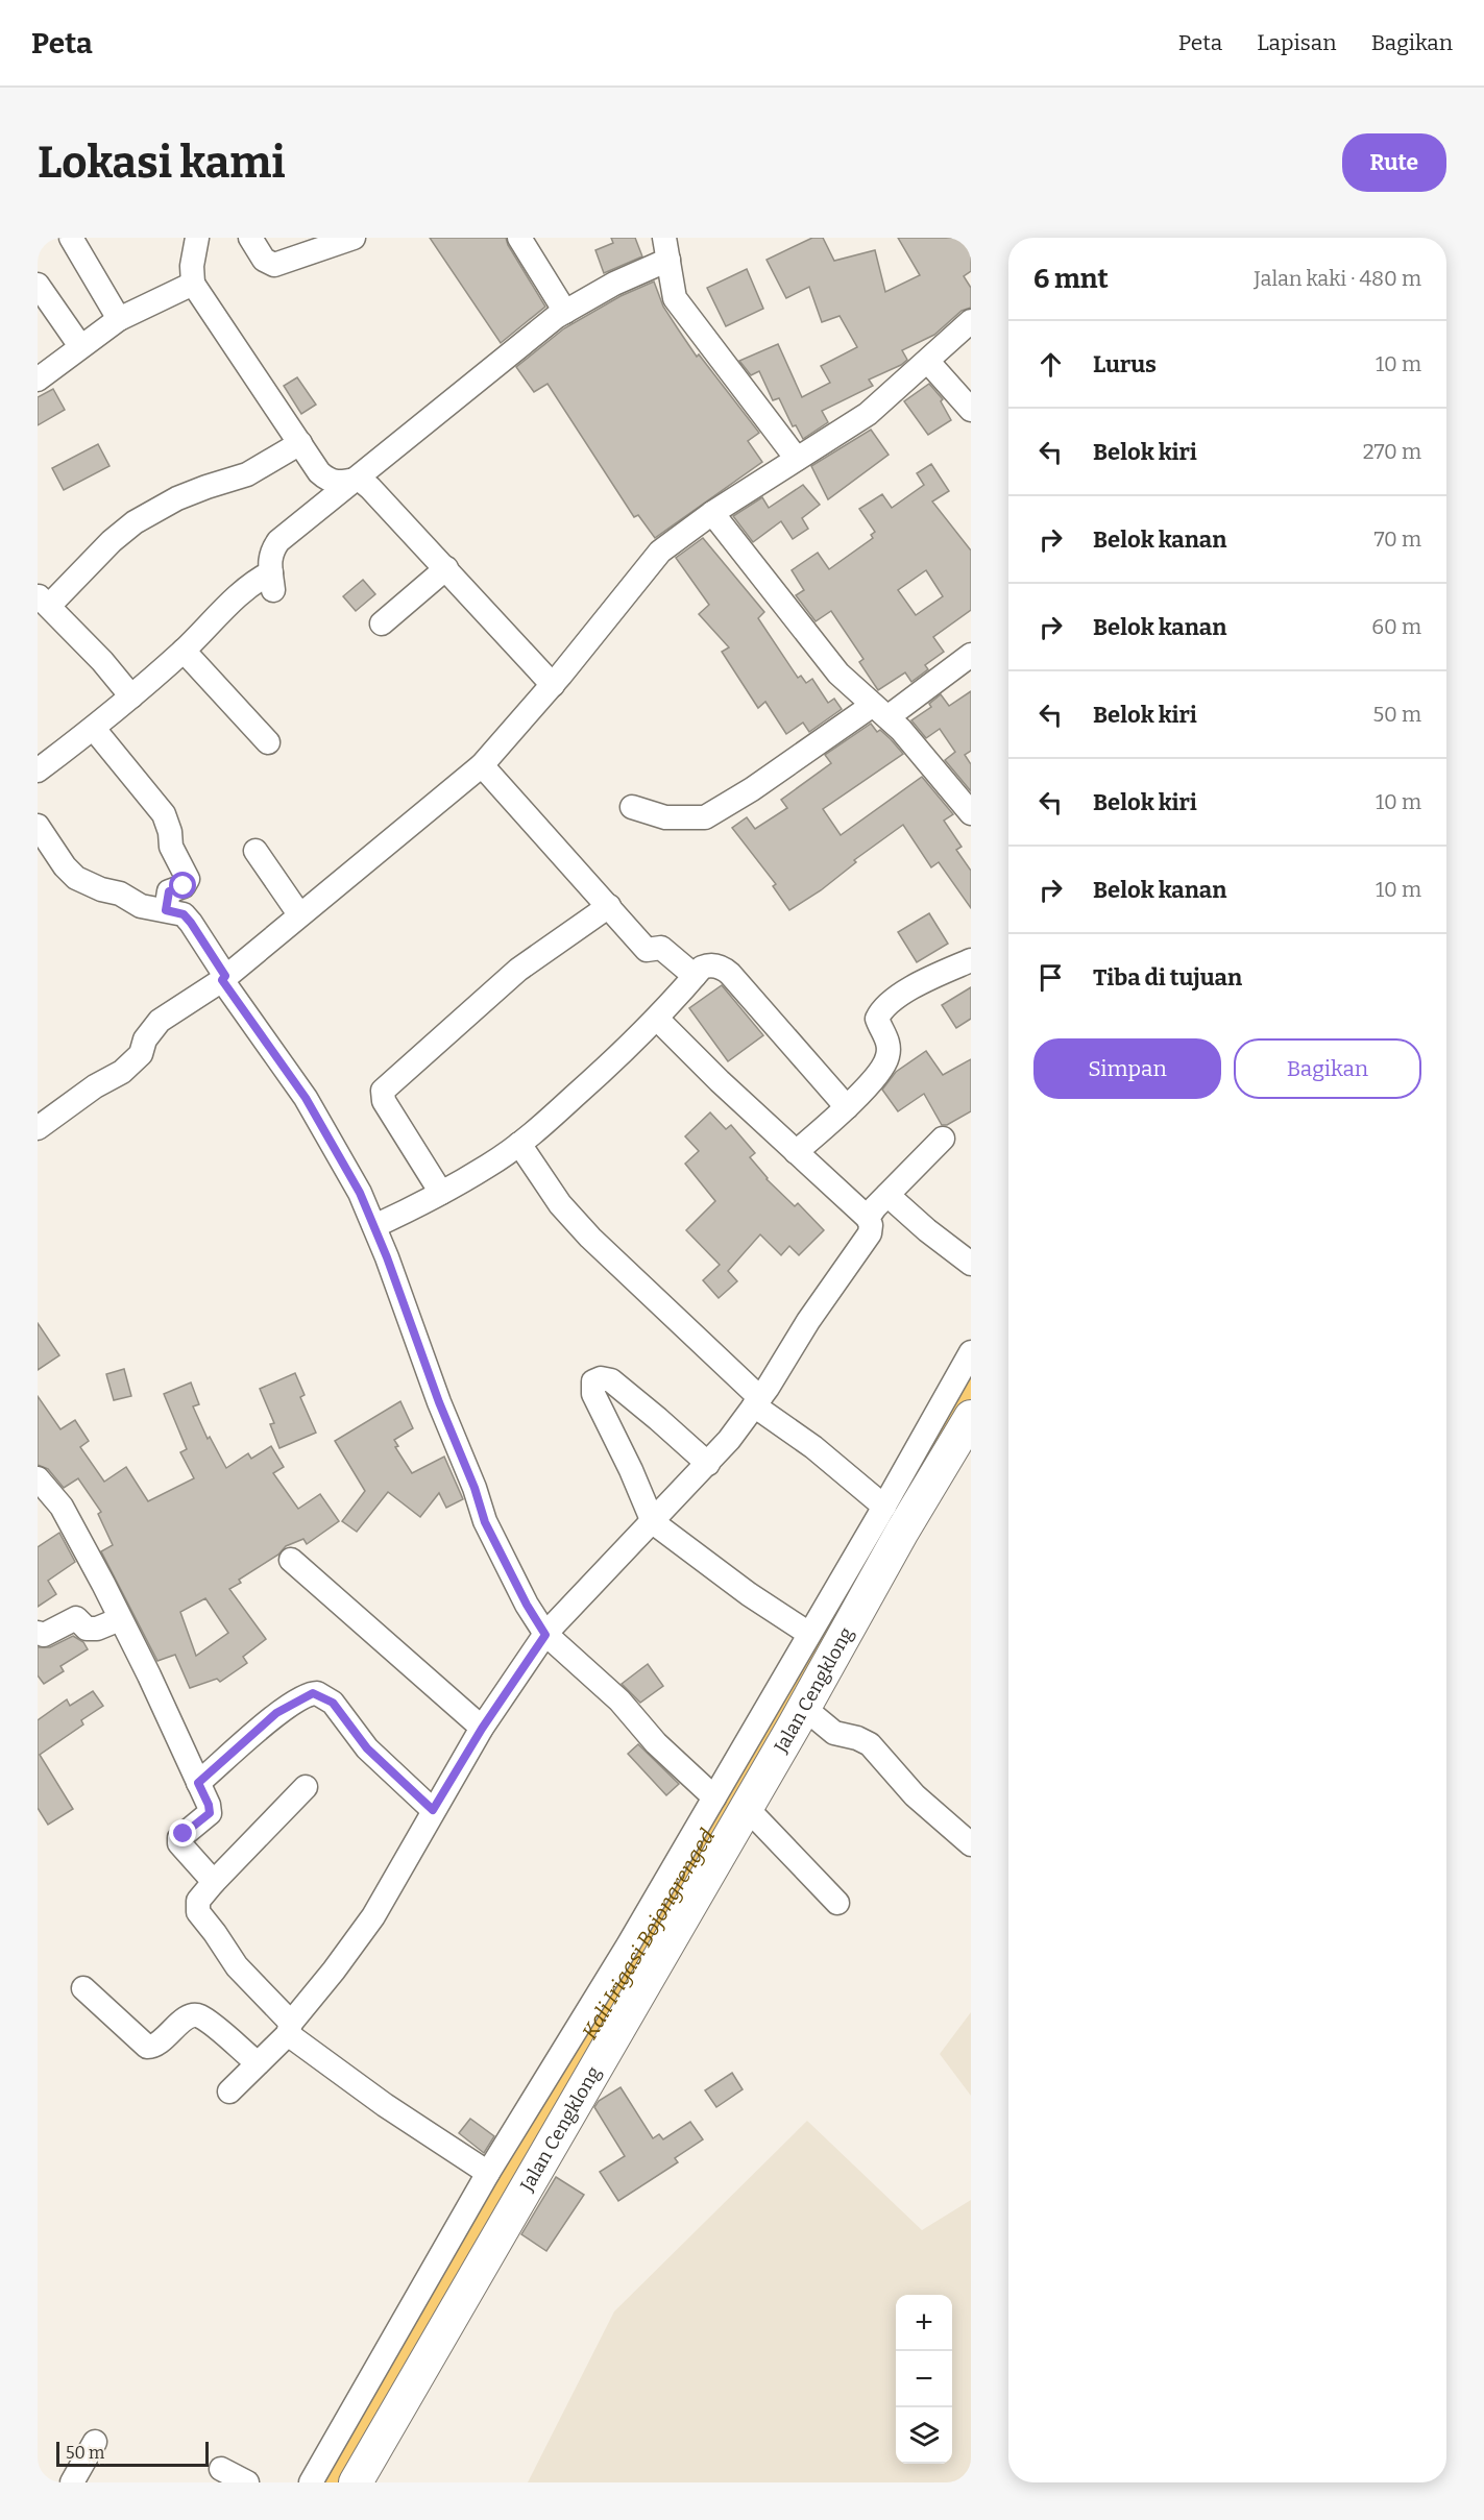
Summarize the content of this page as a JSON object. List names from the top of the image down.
{
  "streets": {
    "main road": ["Jalan Cengklong"]
  },
  "water": ["Kali Irigasi Bojongrenged"],
  "scale_bar": "50 m",
  "page": {
    "header": "Peta",
    "nav": ["Peta", "Lapisan", "Bagikan"],
    "buttons": [
      "Rute",
      ["Simpan", "Bagikan"]
    ],
    "title": "Lokasi kami",
    "heading": ["6 mnt", "Jalan kaki · 480 m"],
    "list": [
      ["Lurus", "10 m"],
      ["Belok kiri", "270 m"],
      ["Belok kanan", "70 m"],
      ["Belok kanan", "60 m"],
      ["Belok kiri", "50 m"],
      ["Belok kiri", "10 m"],
      ["Belok kanan", "10 m"],
      "Tiba di tujuan"
    ],
    "map_buttons": ["+", "−"],
    "scale": "50 m"
  }
}
